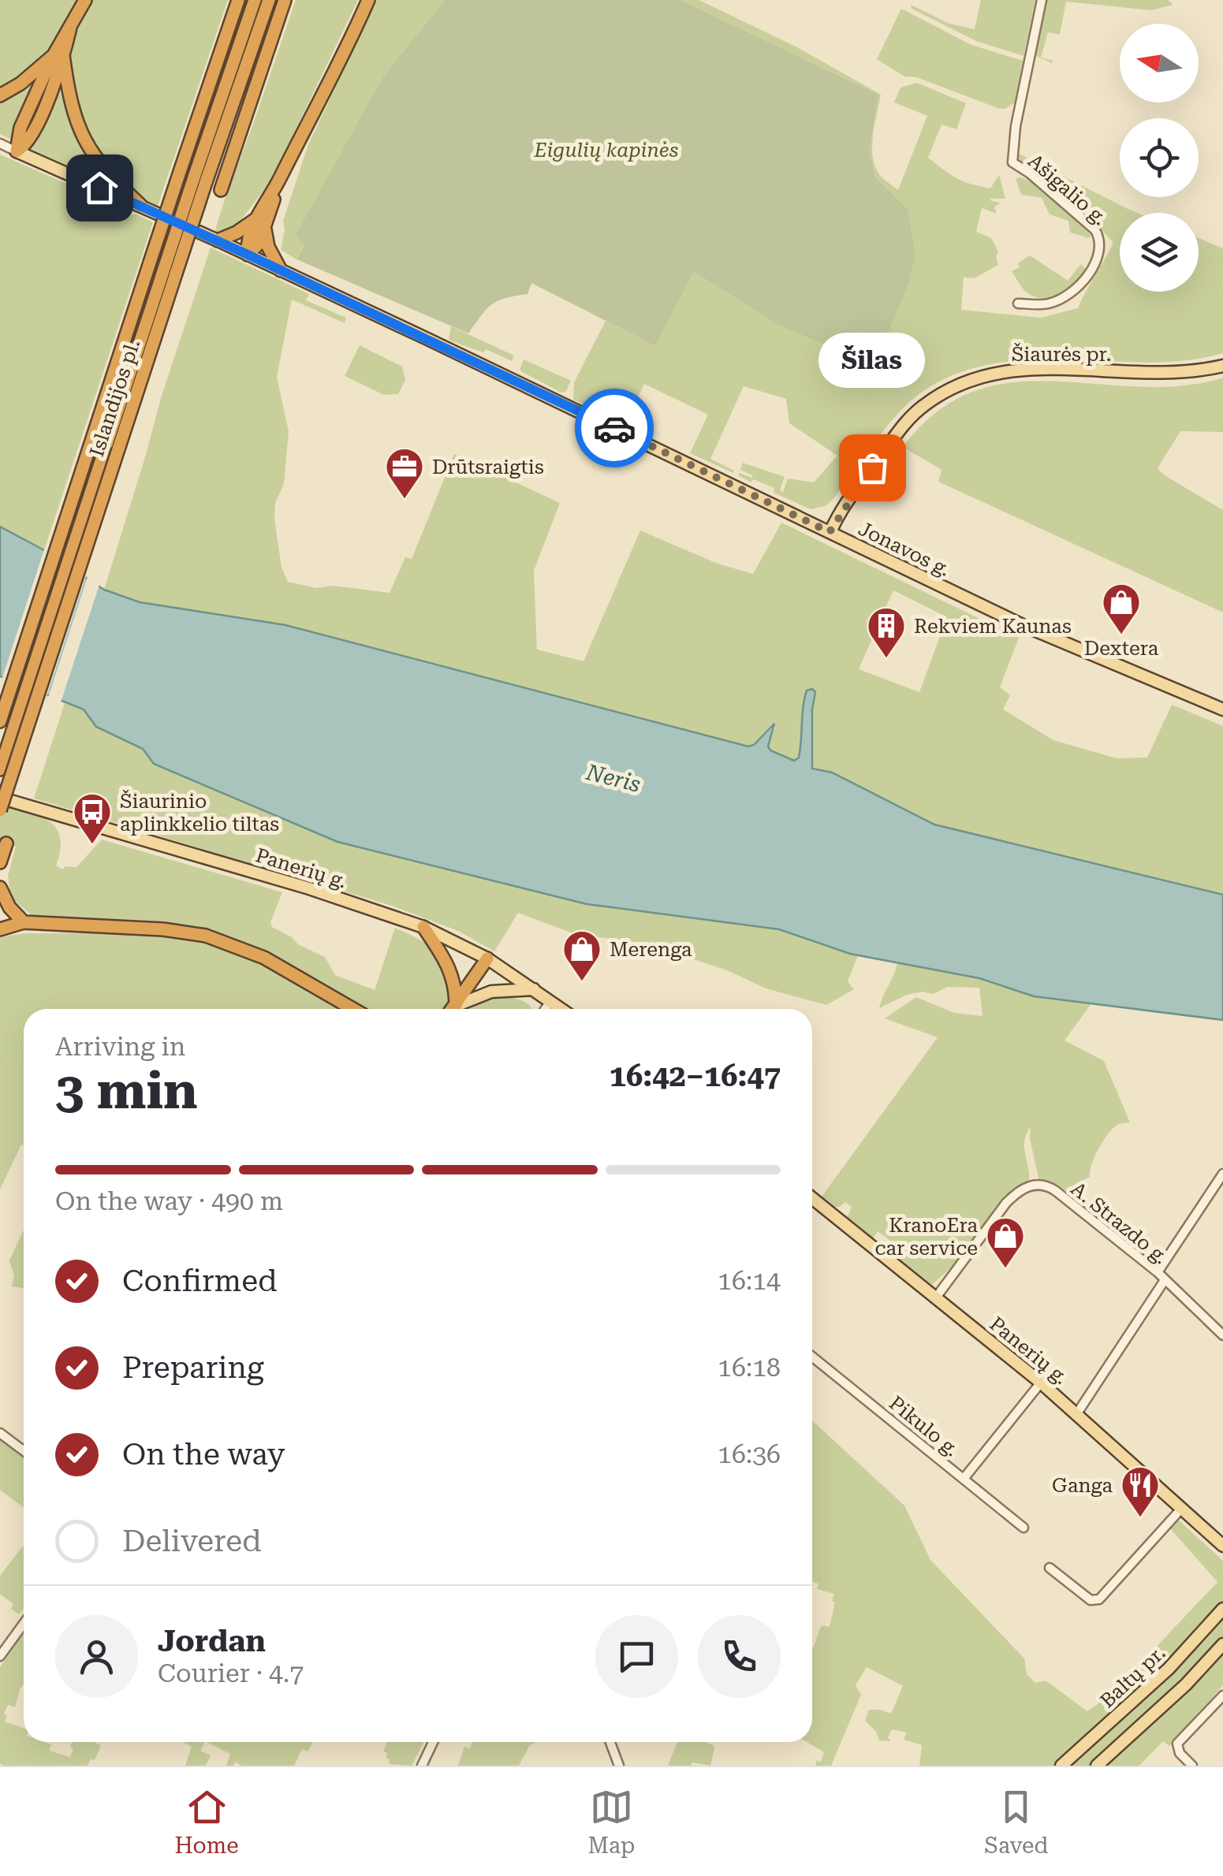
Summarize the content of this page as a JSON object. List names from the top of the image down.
{
  "streets": {
    "highway": ["Islandijos pl."],
    "main road": [
      "Šiaurės pr.",
      "Jonavos g.",
      "Panerių g.",
      "Baltų pr."
    ],
    "street": ["Ašigalio g.", "A. Strazdo g.", "Pikulo g."]
  },
  "crossings": [
    ["Šiaurės pr.", "Jonavos g."],
    ["Panerių g.", "A. Strazdo g."]
  ],
  "water": ["Neris"],
  "parks": ["Eigulių kapinės"],
  "places": {
    "other": ["Šilas"],
    "office": ["Drūtsraigtis"],
    "shop": ["Dextera", "Merenga", "KranoEra car service"],
    "building": ["Rekviem Kaunas"],
    "bus stop": ["Šiaurinio aplinkkelio tiltas"],
    "restaurant": ["Ganga"]
  },
  "north": "left",
  "page": {
    "bubble": "Šilas",
    "heading": ["3 min", "Arriving in", "16:42–16:47"],
    "panel": ["Jordan", "Courier · 4.7"],
    "bar": "On the way · 490 m",
    "list": [
      ["Confirmed", "16:14"],
      ["Preparing", "16:18"],
      ["On the way", "16:36"],
      "Delivered"
    ],
    "tabs": ["Home", "Map", "Saved"]
  }
}
